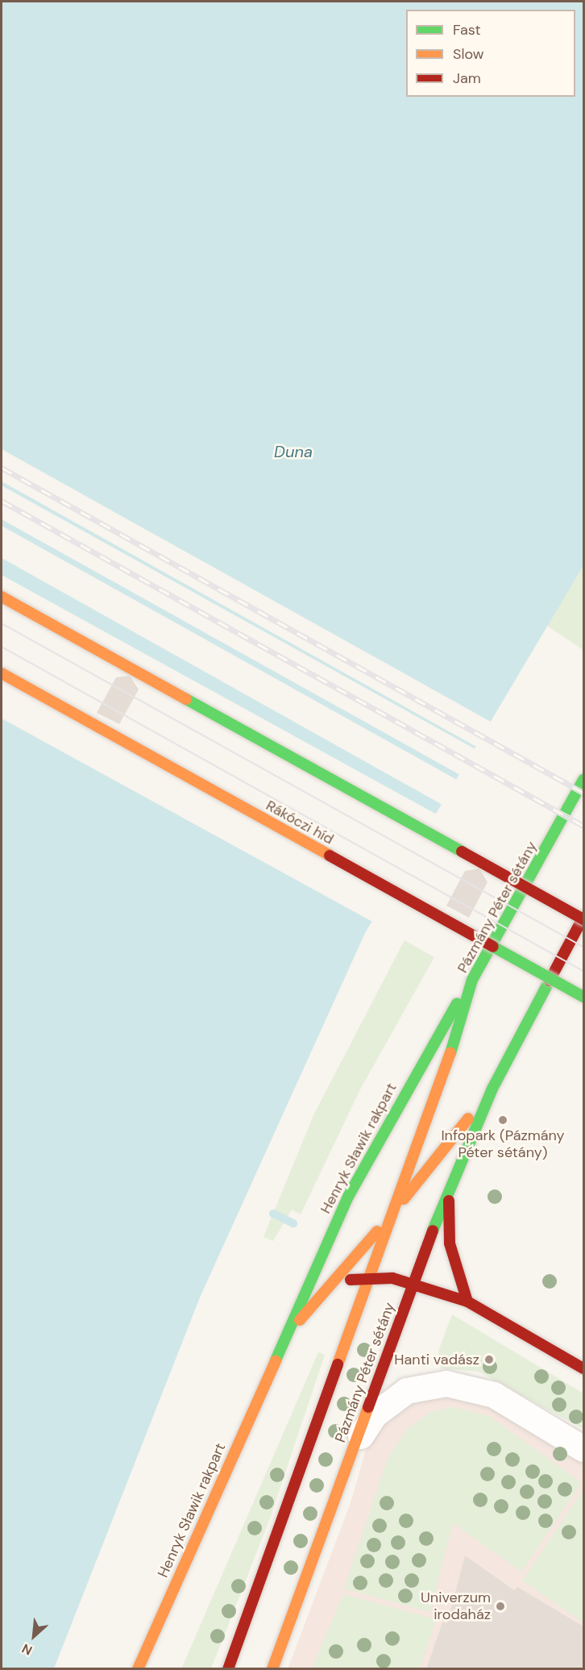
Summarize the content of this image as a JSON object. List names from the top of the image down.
{
  "streets": {
    "main road": ["Rákóczi híd", "Pázmány Péter sétány", "Henryk Sławik rakpart"]
  },
  "crossings": [
    ["Pázmány Péter sétány", "Henryk Sławik rakpart"]
  ],
  "water": ["Duna"],
  "places": ["Infopark (Pázmány Péter sétány)", "Hanti vadász", "Univerzum irodaház"],
  "legend": ["Fast", "Slow", "Jam"],
  "north": "bottom left"
}
